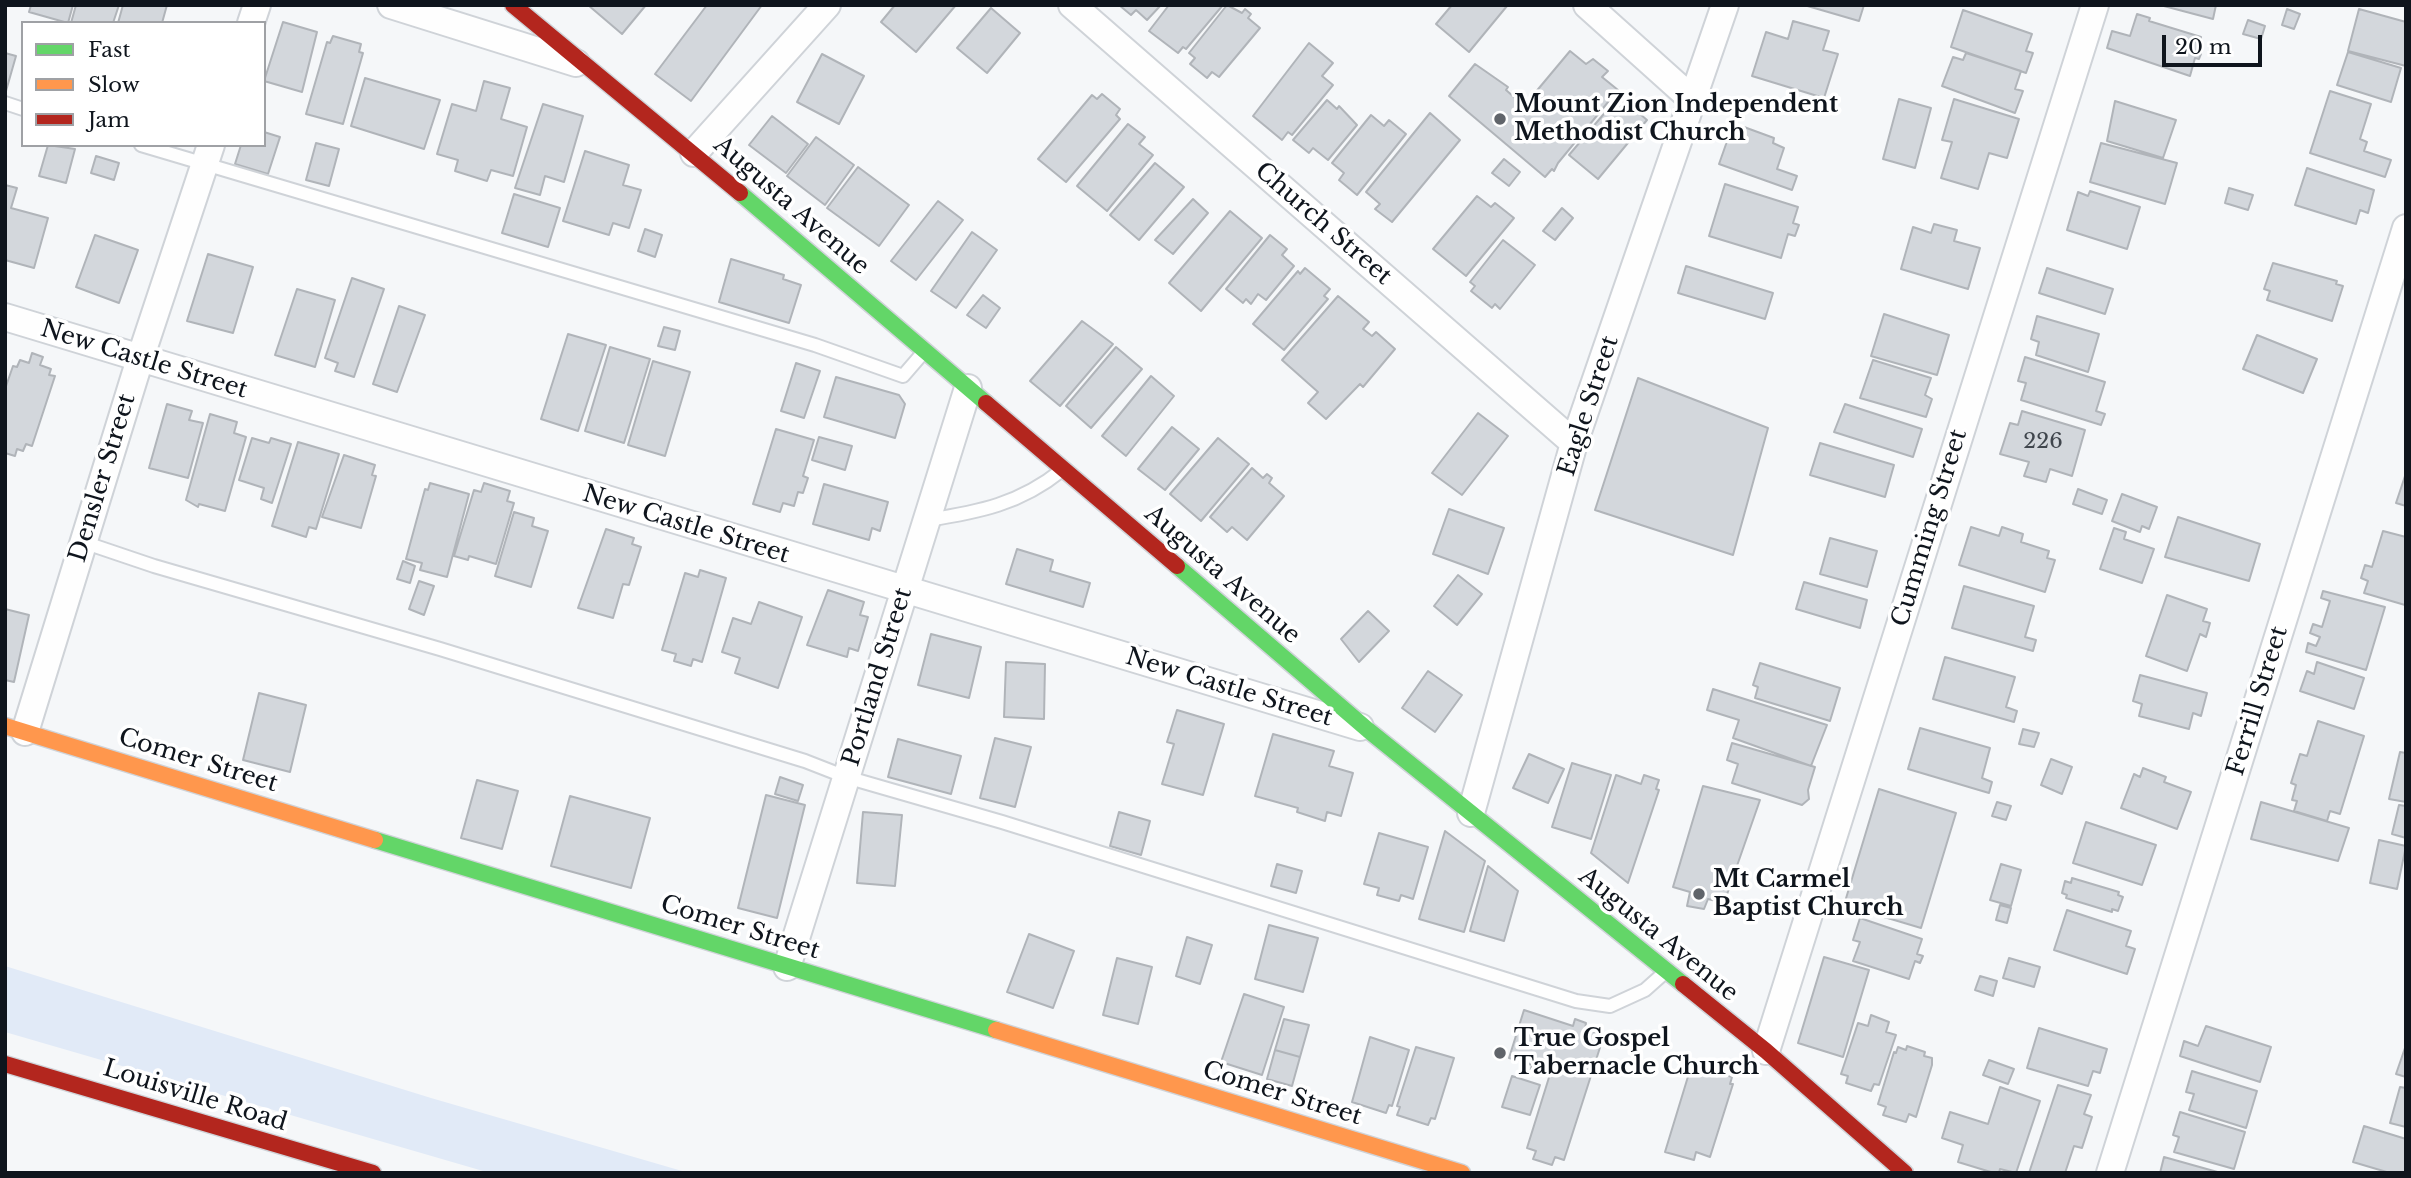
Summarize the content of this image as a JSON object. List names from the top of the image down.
{
  "streets": {
    "main road": ["Augusta Avenue", "Comer Street", "Louisville Road"],
    "street": [
      "Church Street",
      "New Castle Street",
      "Eagle Street",
      "Densler Street",
      "Cumming Street",
      "Portland Street",
      "Ferrill Street"
    ]
  },
  "crossings": [
    ["Augusta Avenue", "New Castle Street"],
    ["Augusta Avenue", "Eagle Street"],
    ["Augusta Avenue", "Cumming Street"],
    ["Augusta Avenue", "Portland Street"],
    ["Church Street", "Eagle Street"],
    ["New Castle Street", "Densler Street"],
    ["New Castle Street", "Portland Street"],
    ["Densler Street", "Comer Street"],
    ["Portland Street", "Comer Street"]
  ],
  "places": ["Mount Zion Independent Methodist Church", "Mt Carmel Baptist Church", "True Gospel Tabernacle Church"],
  "house_numbers": ["226"],
  "legend": ["Fast", "Slow", "Jam"],
  "scale_bar": "20 m"
}
